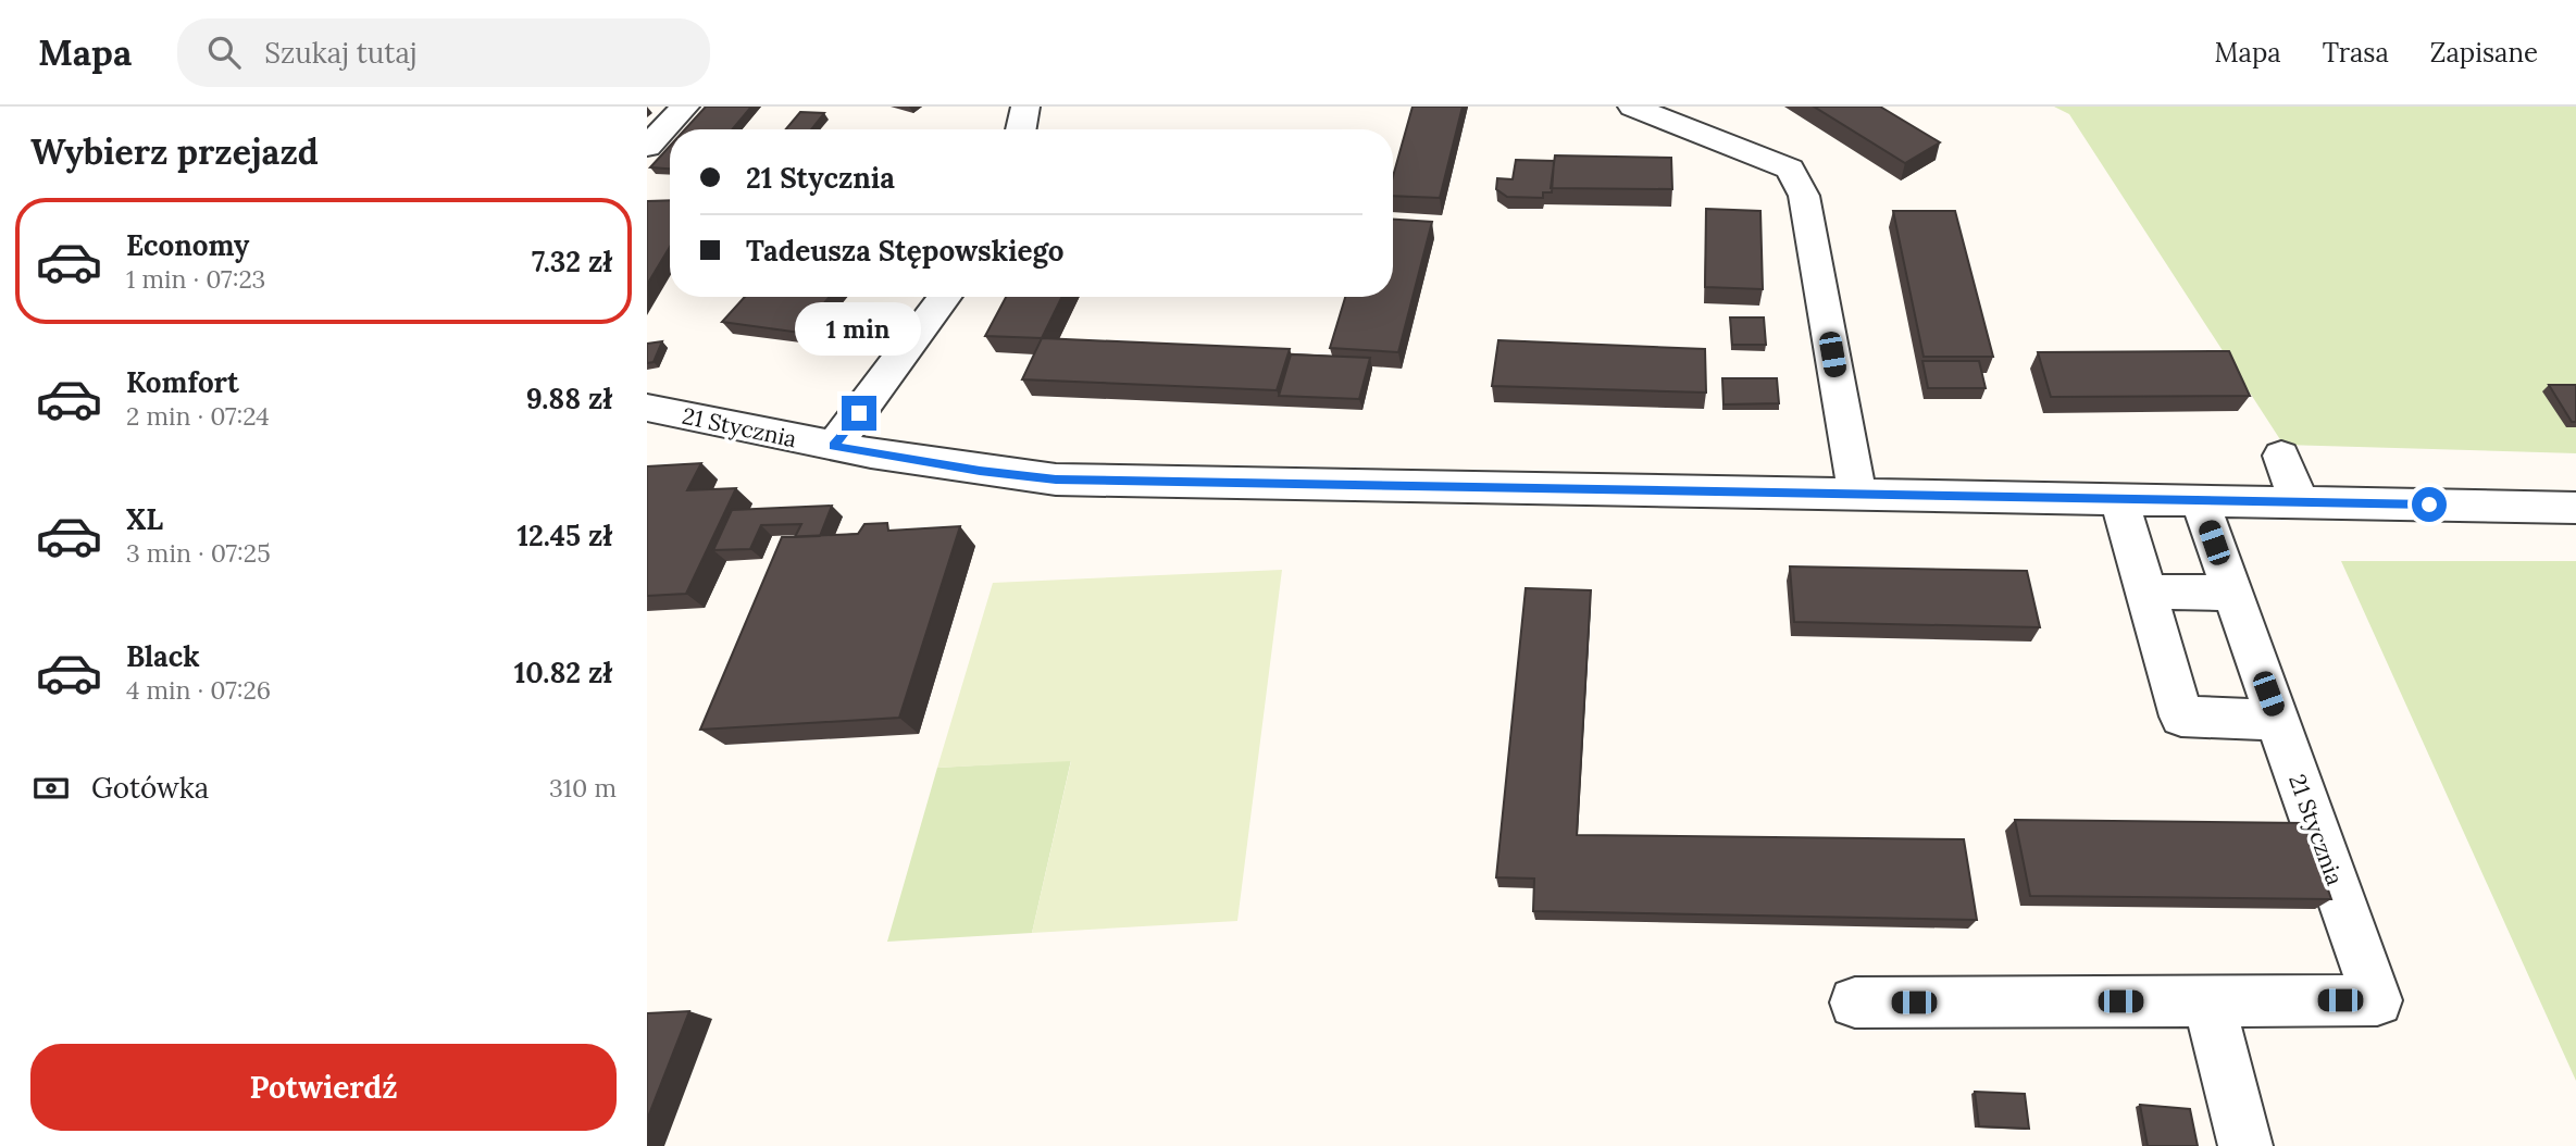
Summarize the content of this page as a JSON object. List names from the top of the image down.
{
  "streets": {
    "street": ["21 Stycznia"]
  },
  "page": {
    "header": "Mapa",
    "search": "Szukaj tutaj",
    "nav": ["Mapa", "Trasa", "Zapisane"],
    "heading": "Wybierz przejazd",
    "banner": ["21 Stycznia", "Tadeusza Stępowskiego"],
    "list": [
      {
        "name": "Economy",
        "note": "1 min · 07:23",
        "value": "7.32 zł"
      },
      {
        "name": "Komfort",
        "note": "2 min · 07:24",
        "value": "9.88 zł"
      },
      {
        "name": "XL",
        "note": "3 min · 07:25",
        "value": "12.45 zł"
      },
      {
        "name": "Black",
        "note": "4 min · 07:26",
        "value": "10.82 zł"
      }
    ],
    "bubble": "1 min",
    "pay": ["Gotówka", "310 m"],
    "buttons": "Potwierdź"
  }
}
